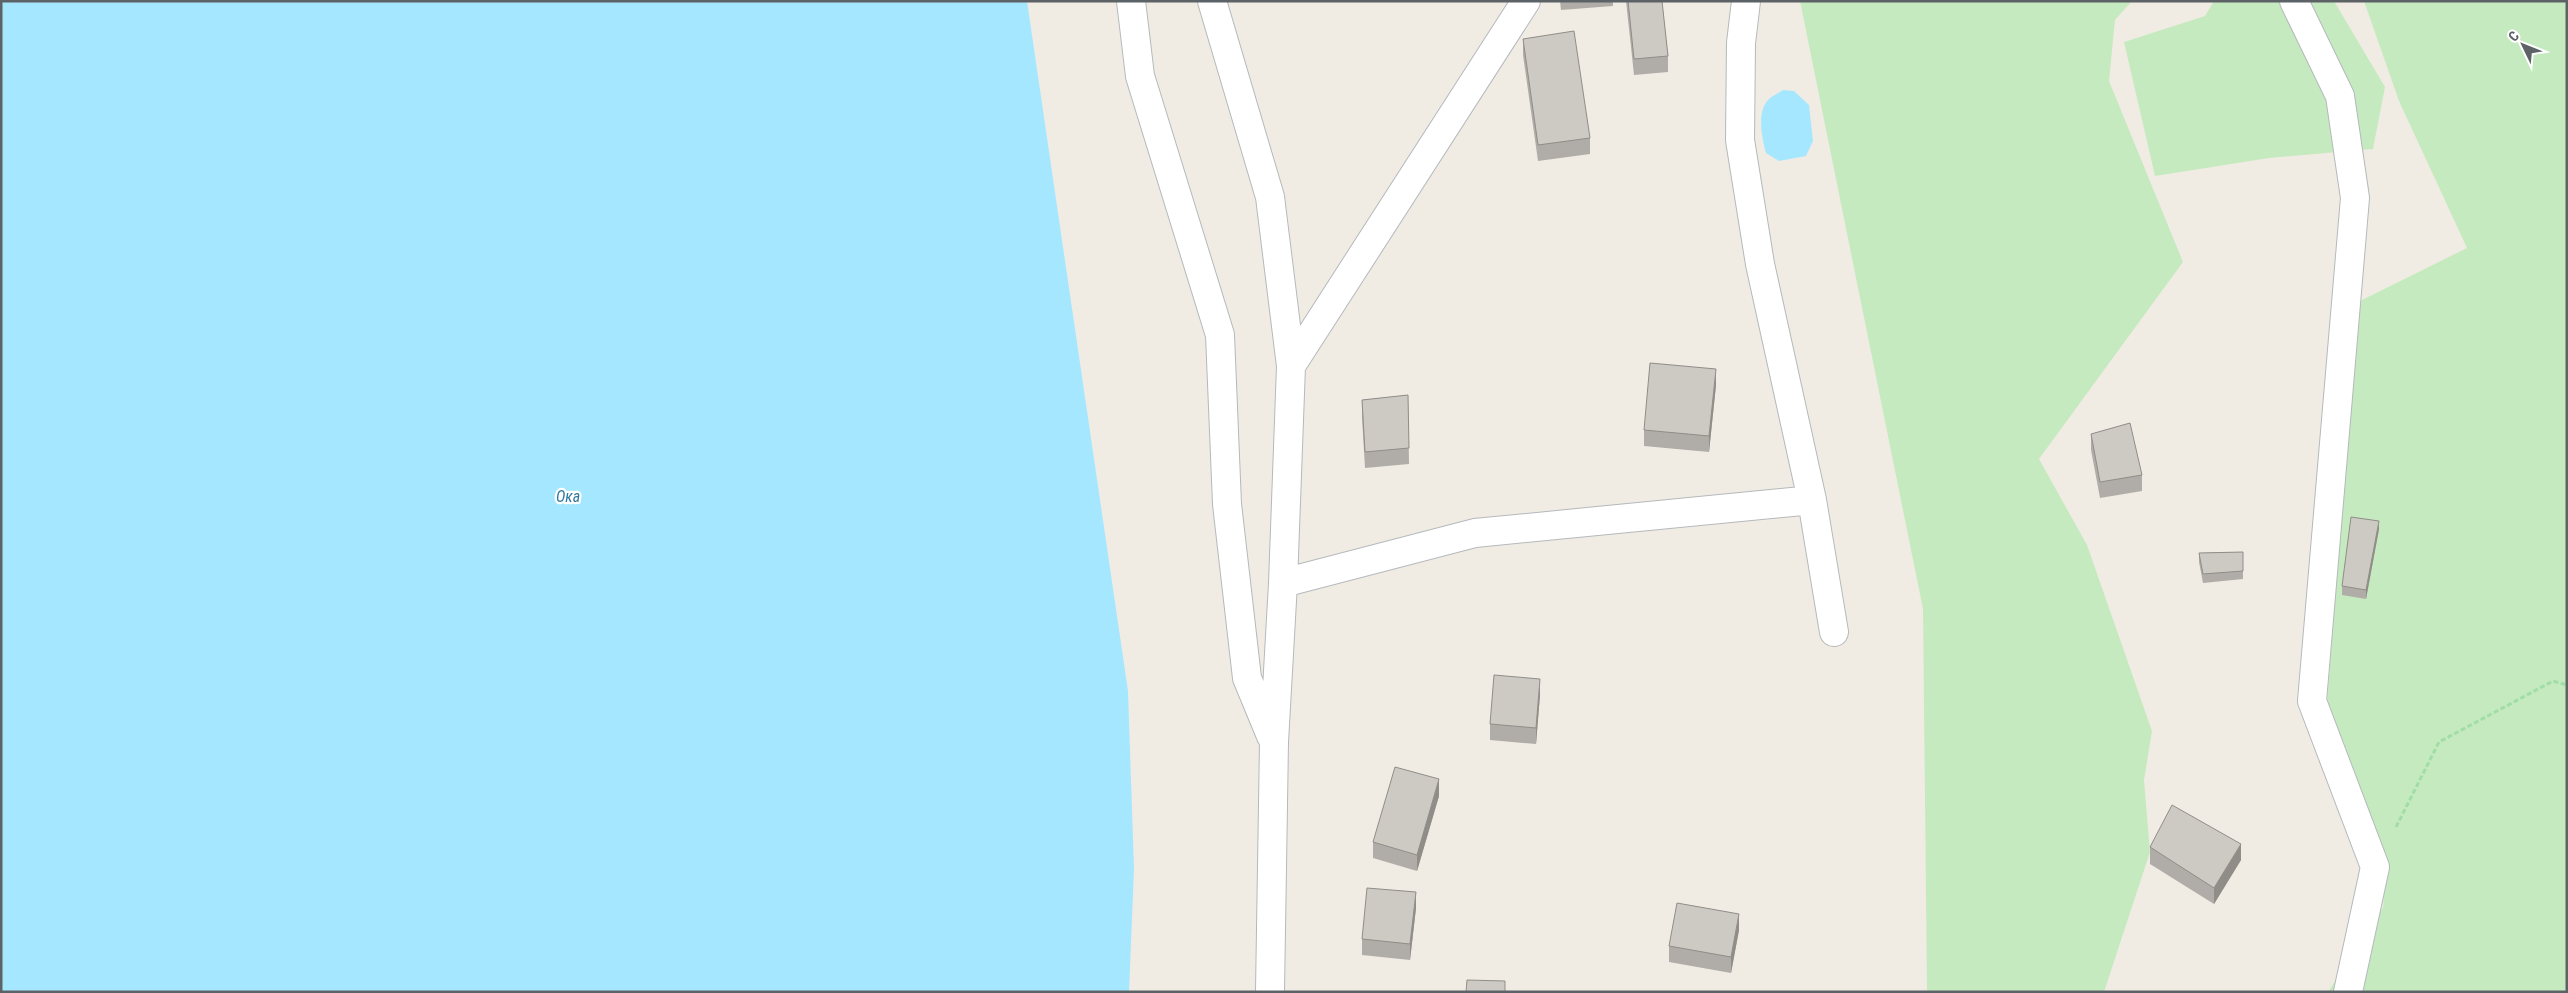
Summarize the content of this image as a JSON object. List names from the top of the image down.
{
  "water": ["Ока"],
  "north": "top left"
}
